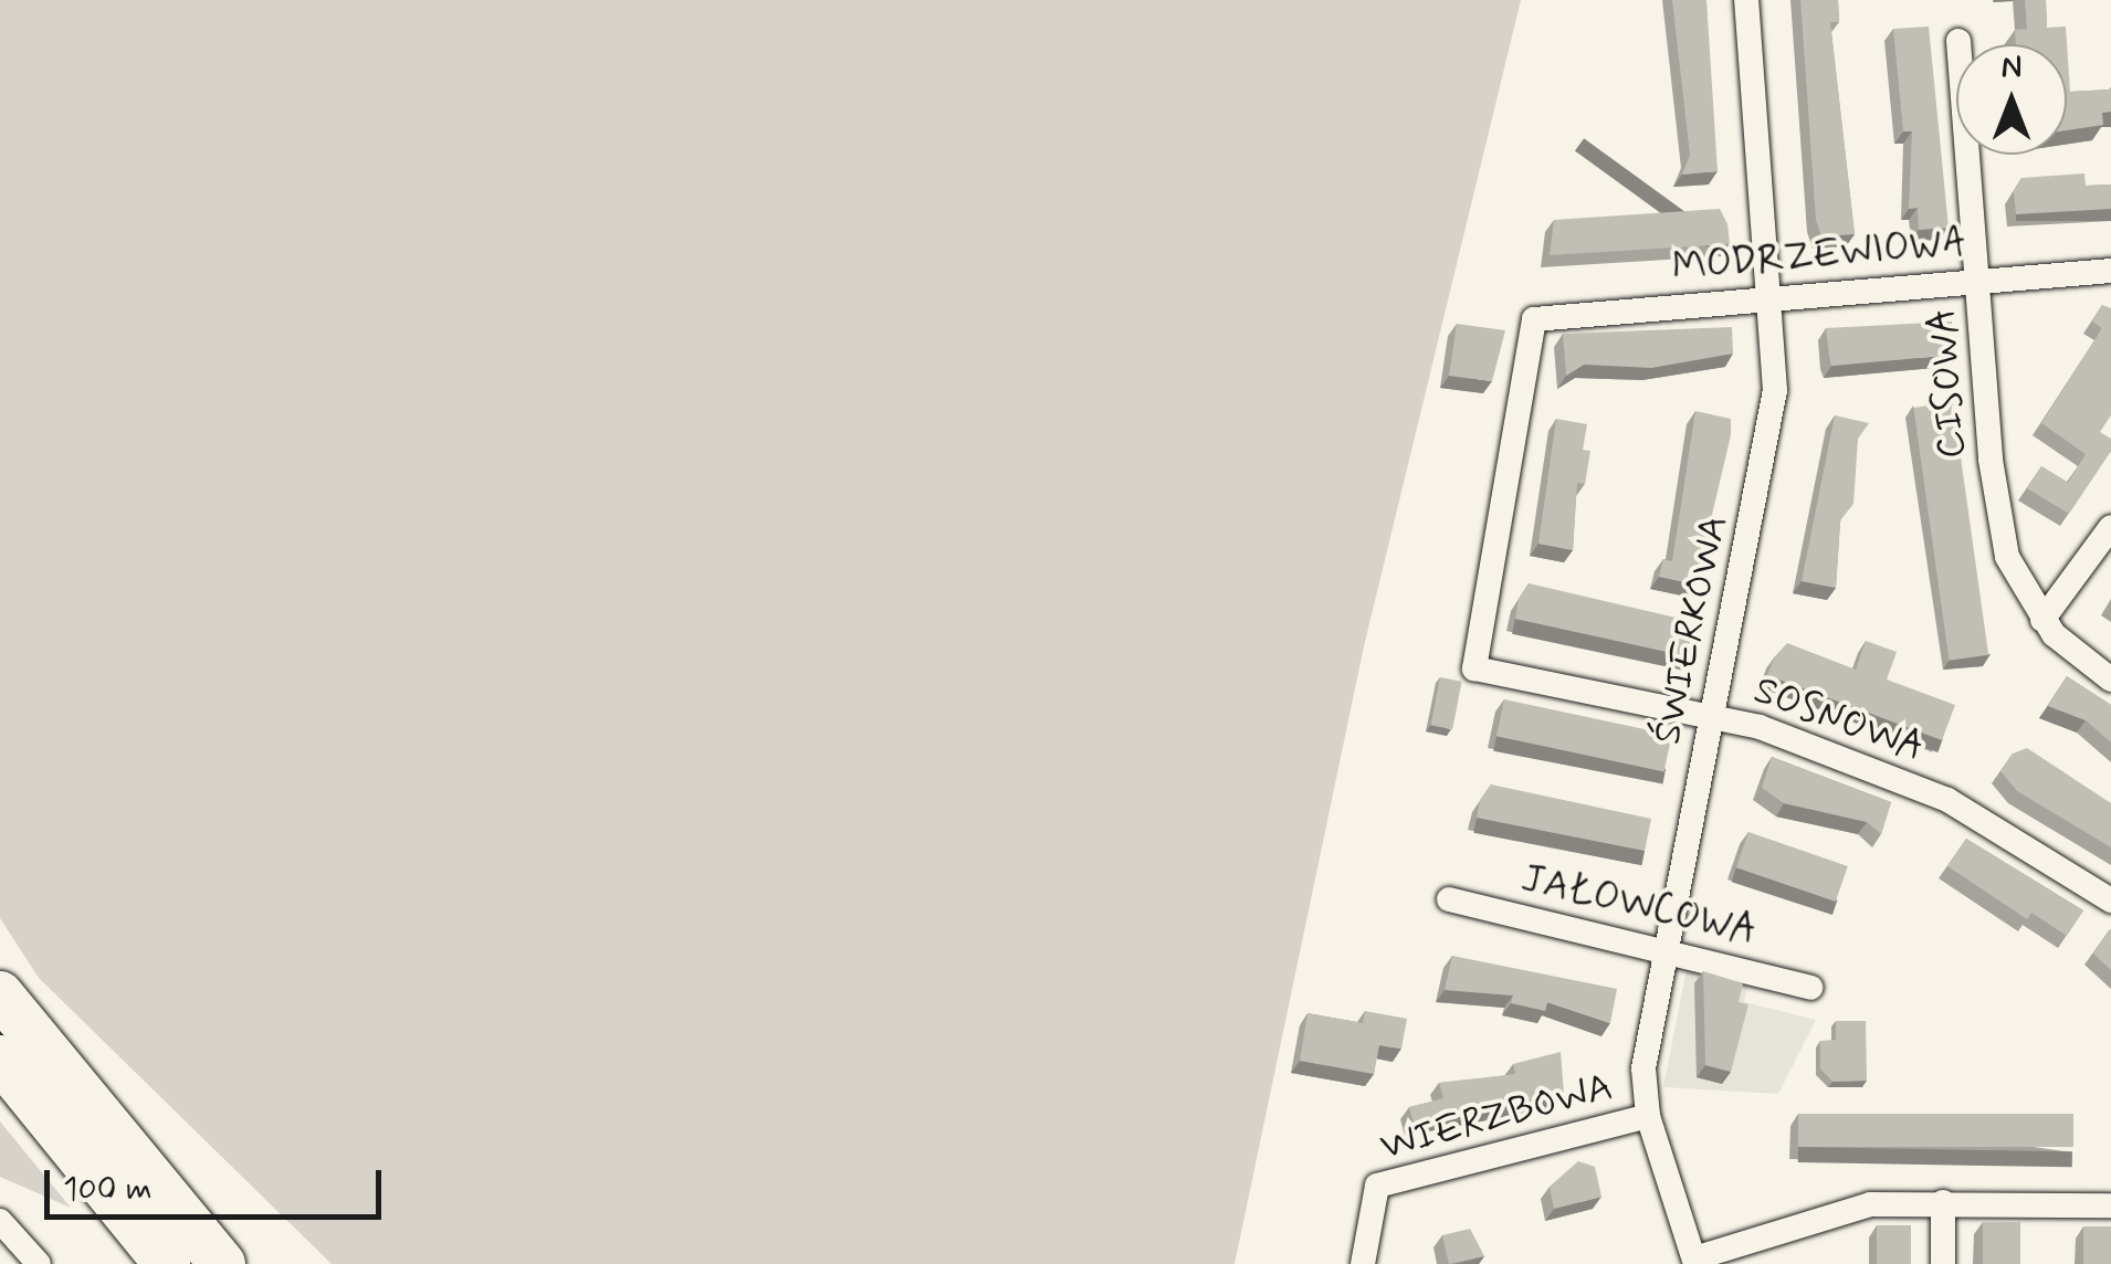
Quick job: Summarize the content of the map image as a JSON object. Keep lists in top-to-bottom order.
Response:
{
  "streets": {
    "street": [
      "MODRZEWIOWA",
      "CISOWA",
      "ŚWIERKOWA",
      "SOSNOWA",
      "JAŁOWCOWA",
      "WIERZBOWA"
    ]
  },
  "crossings": [
    ["MODRZEWIOWA", "CISOWA"],
    ["MODRZEWIOWA", "ŚWIERKOWA"],
    ["MODRZEWIOWA", "SOSNOWA"],
    ["ŚWIERKOWA", "SOSNOWA"],
    ["ŚWIERKOWA", "JAŁOWCOWA"],
    ["ŚWIERKOWA", "WIERZBOWA"]
  ],
  "scale_bar": "100 m",
  "north": "top"
}
